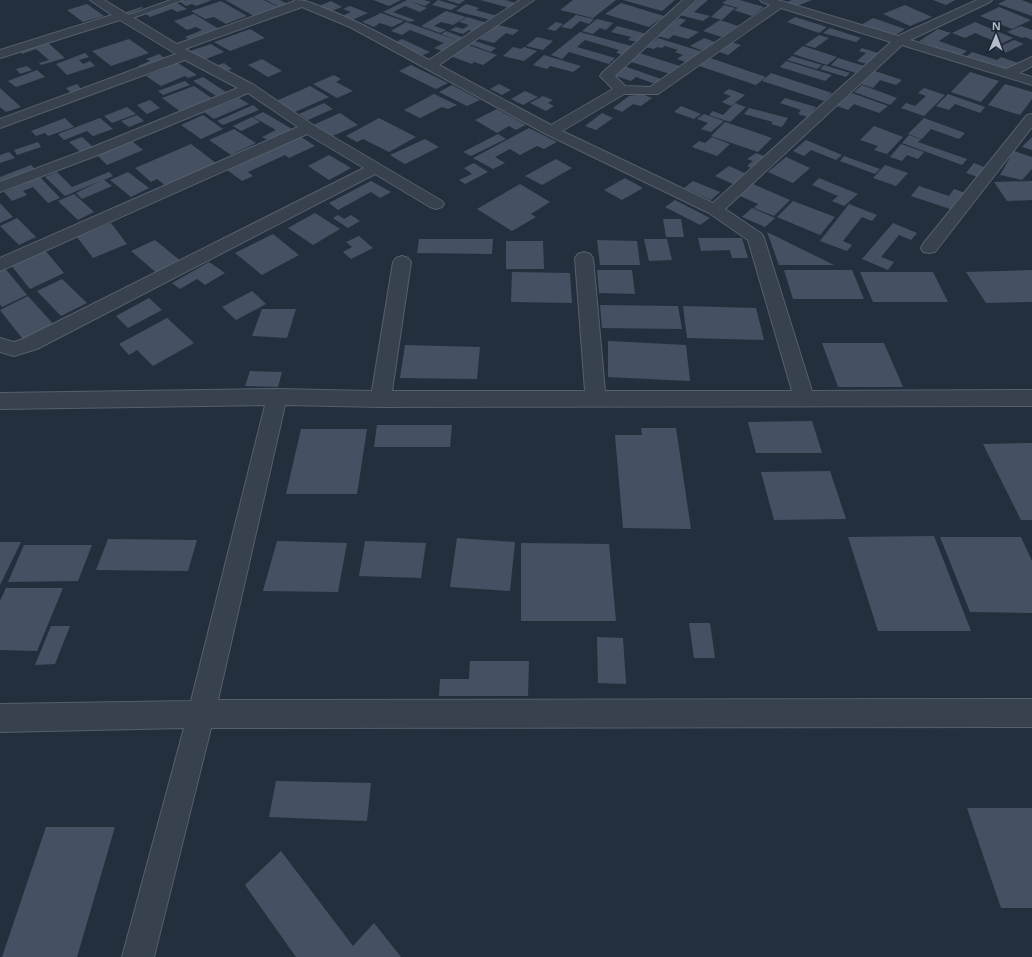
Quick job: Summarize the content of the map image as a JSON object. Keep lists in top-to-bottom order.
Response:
{
  "north": "top"
}
